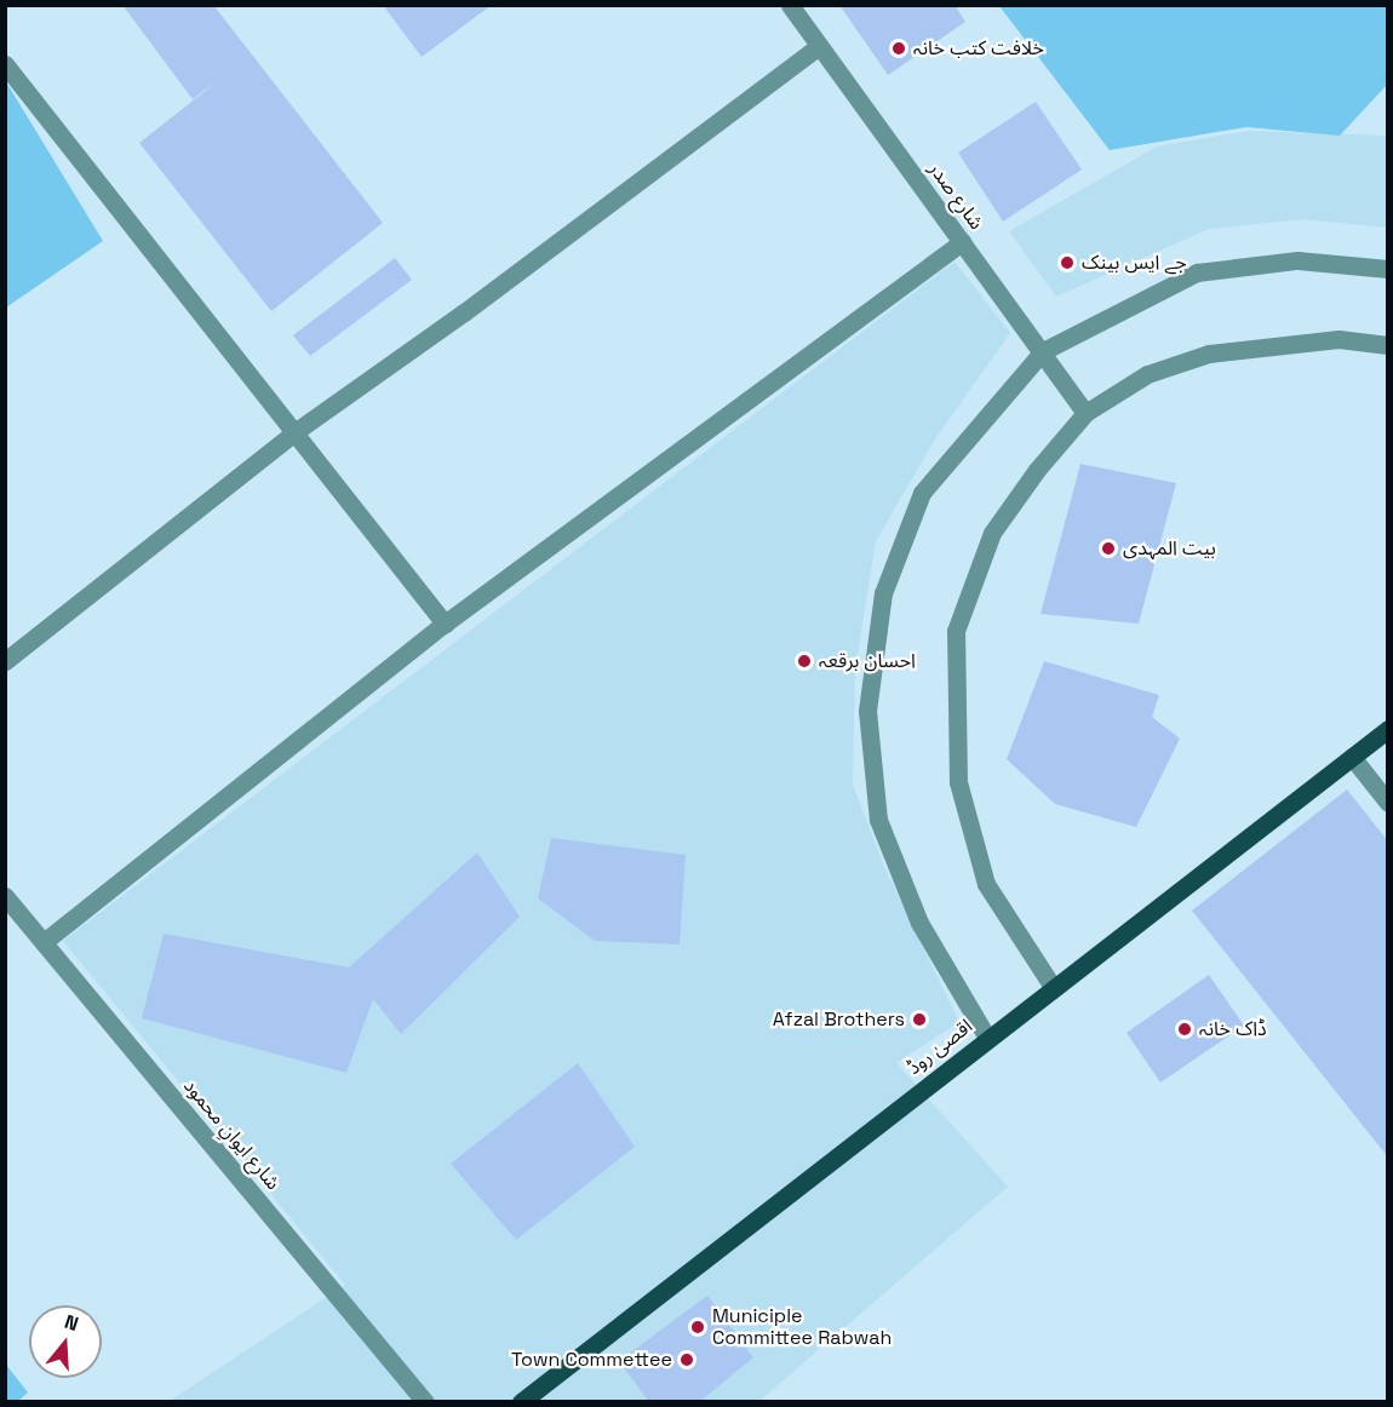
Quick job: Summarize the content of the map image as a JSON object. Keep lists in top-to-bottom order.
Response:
{
  "streets": {
    "main road": ["اقصیٰ روڈ"],
    "street": ["شارع صدر", "شارع ایوانِ محمود"]
  },
  "places": [
    "خلافت کتب خانہ",
    "جے ایس بینک",
    "بیت المہدی",
    "احسان برقعہ",
    "Afzal Brothers",
    "ڈاک خانہ",
    "Municiple Committee Rabwah",
    "Town Commettee"
  ],
  "north": "top"
}
